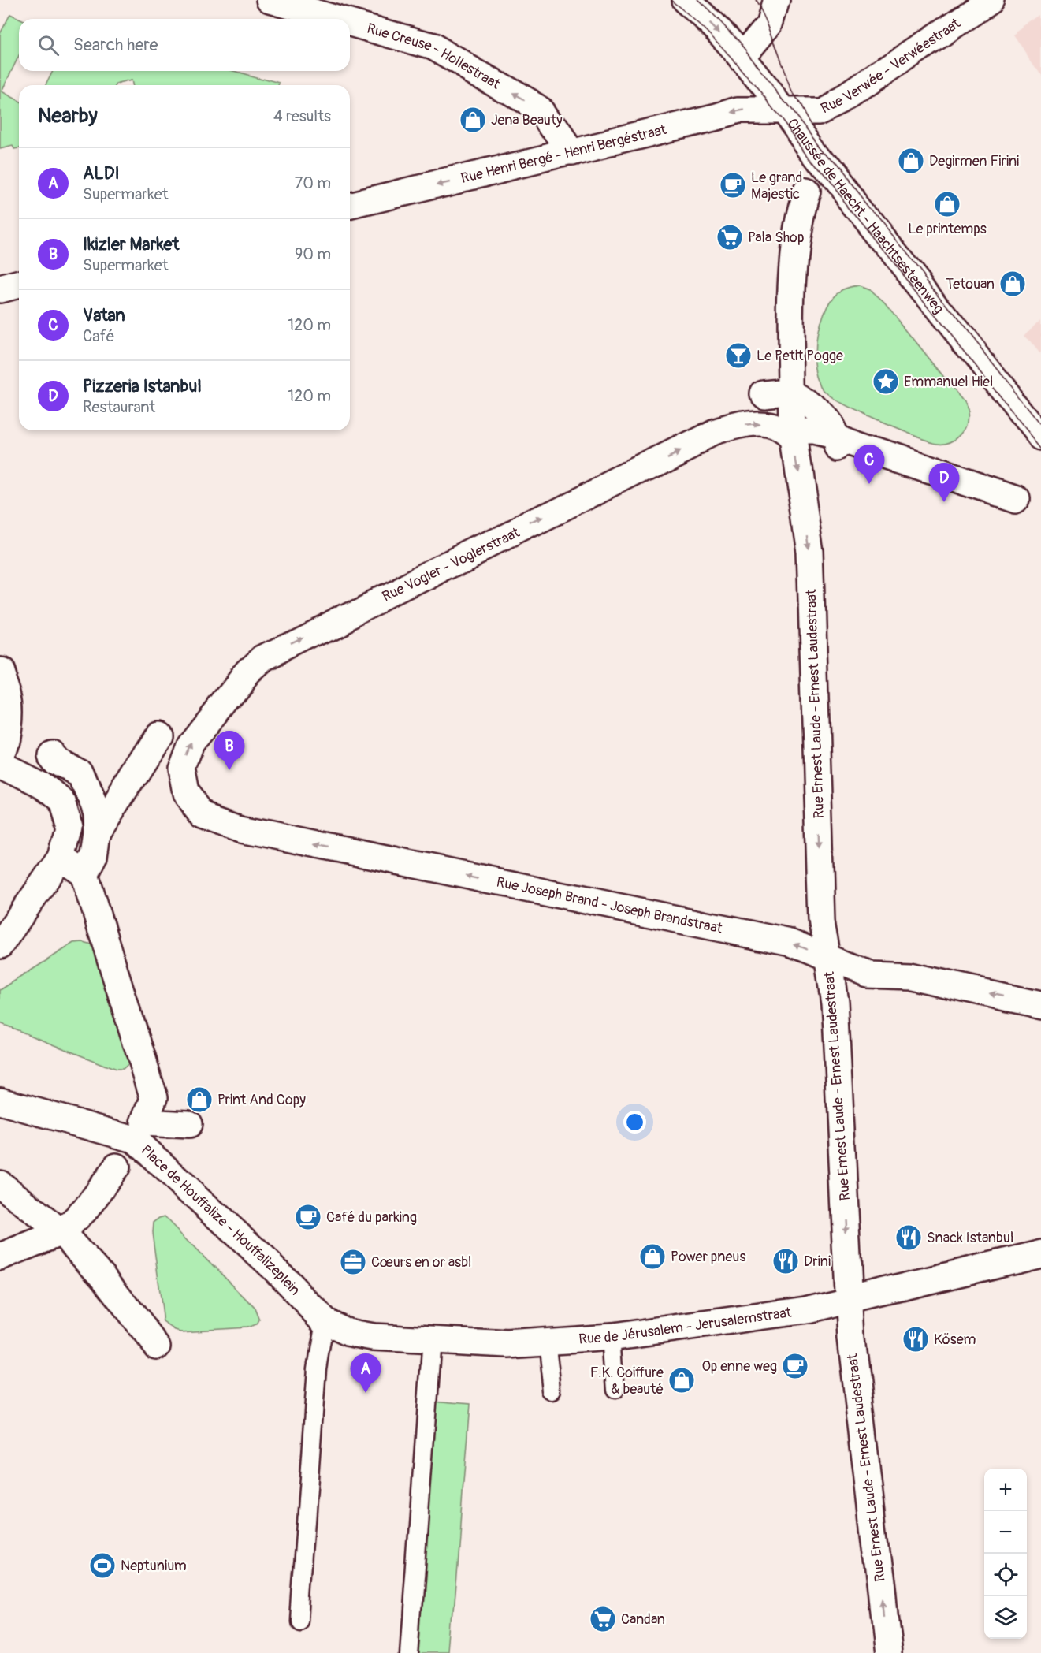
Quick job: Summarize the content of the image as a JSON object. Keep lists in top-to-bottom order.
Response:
{
  "streets": {
    "street": [
      "Rue Creuse - Hollestraat",
      "Rue Verwée - Verwéestraat",
      "Rue Henri Bergé - Henri Bergéstraat",
      "Chaussée de Haecht - Haachtsesteenweg",
      "Rue Vogler - Voglerstraat",
      "Rue Ernest Laude - Ernest Laudestraat",
      "Rue Joseph Brand - Joseph Brandstraat",
      "Place de Houffalize - Houffalizeplein",
      "Rue de Jérusalem - Jerusalemstraat"
    ]
  },
  "crossings": [
    ["Rue Creuse - Hollestraat", "Rue Henri Bergé - Henri Bergéstraat"],
    ["Rue Verwée - Verwéestraat", "Rue Henri Bergé - Henri Bergéstraat"],
    ["Rue Verwée - Verwéestraat", "Chaussée de Haecht - Haachtsesteenweg"],
    ["Rue Henri Bergé - Henri Bergéstraat", "Chaussée de Haecht - Haachtsesteenweg"],
    ["Rue Vogler - Voglerstraat", "Rue Ernest Laude - Ernest Laudestraat"],
    ["Rue Vogler - Voglerstraat", "Rue Joseph Brand - Joseph Brandstraat"],
    ["Rue Ernest Laude - Ernest Laudestraat", "Rue Joseph Brand - Joseph Brandstraat"],
    ["Rue Ernest Laude - Ernest Laudestraat", "Rue de Jérusalem - Jerusalemstraat"],
    ["Place de Houffalize - Houffalizeplein", "Rue de Jérusalem - Jerusalemstraat"]
  ],
  "one_way": [
    "Rue Creuse - Hollestraat",
    "Rue Henri Bergé - Henri Bergéstraat",
    "Rue Vogler - Voglerstraat",
    "Rue Joseph Brand - Joseph Brandstraat"
  ],
  "places": {
    "shop": [
      "Jena Beauty",
      "Degirmen Firini",
      "Le printemps",
      "Tetouan",
      "Print And Copy",
      "Power pneus",
      "F.K. Coiffure & beauté"
    ],
    "cafe": ["Le grand Majestic", "Café du parking", "Op enne weg"],
    "supermarket": ["Pala Shop", "Candan"],
    "bar": ["Le Petit Pogge"],
    "place": ["Emmanuel Hiel"],
    "restaurant": ["Snack Istanbul", "Drini", "Kösem"],
    "office": ["Cœurs en or asbl"],
    "sports": ["Neptunium"]
  },
  "page": {
    "search": "Search here",
    "heading": ["Nearby", "4 results"],
    "list": [
      {
        "mark": "A",
        "name": "ALDI",
        "note": "Supermarket",
        "value": "70 m"
      },
      {
        "mark": "B",
        "name": "Ikizler Market",
        "note": "Supermarket",
        "value": "90 m"
      },
      {
        "mark": "C",
        "name": "Vatan",
        "note": "Café",
        "value": "120 m"
      },
      {
        "mark": "D",
        "name": "Pizzeria Istanbul",
        "note": "Restaurant",
        "value": "120 m"
      }
    ],
    "pins": [
      "C",
      "D",
      "B",
      "A"
    ],
    "map_buttons": ["+", "−"]
  }
}
